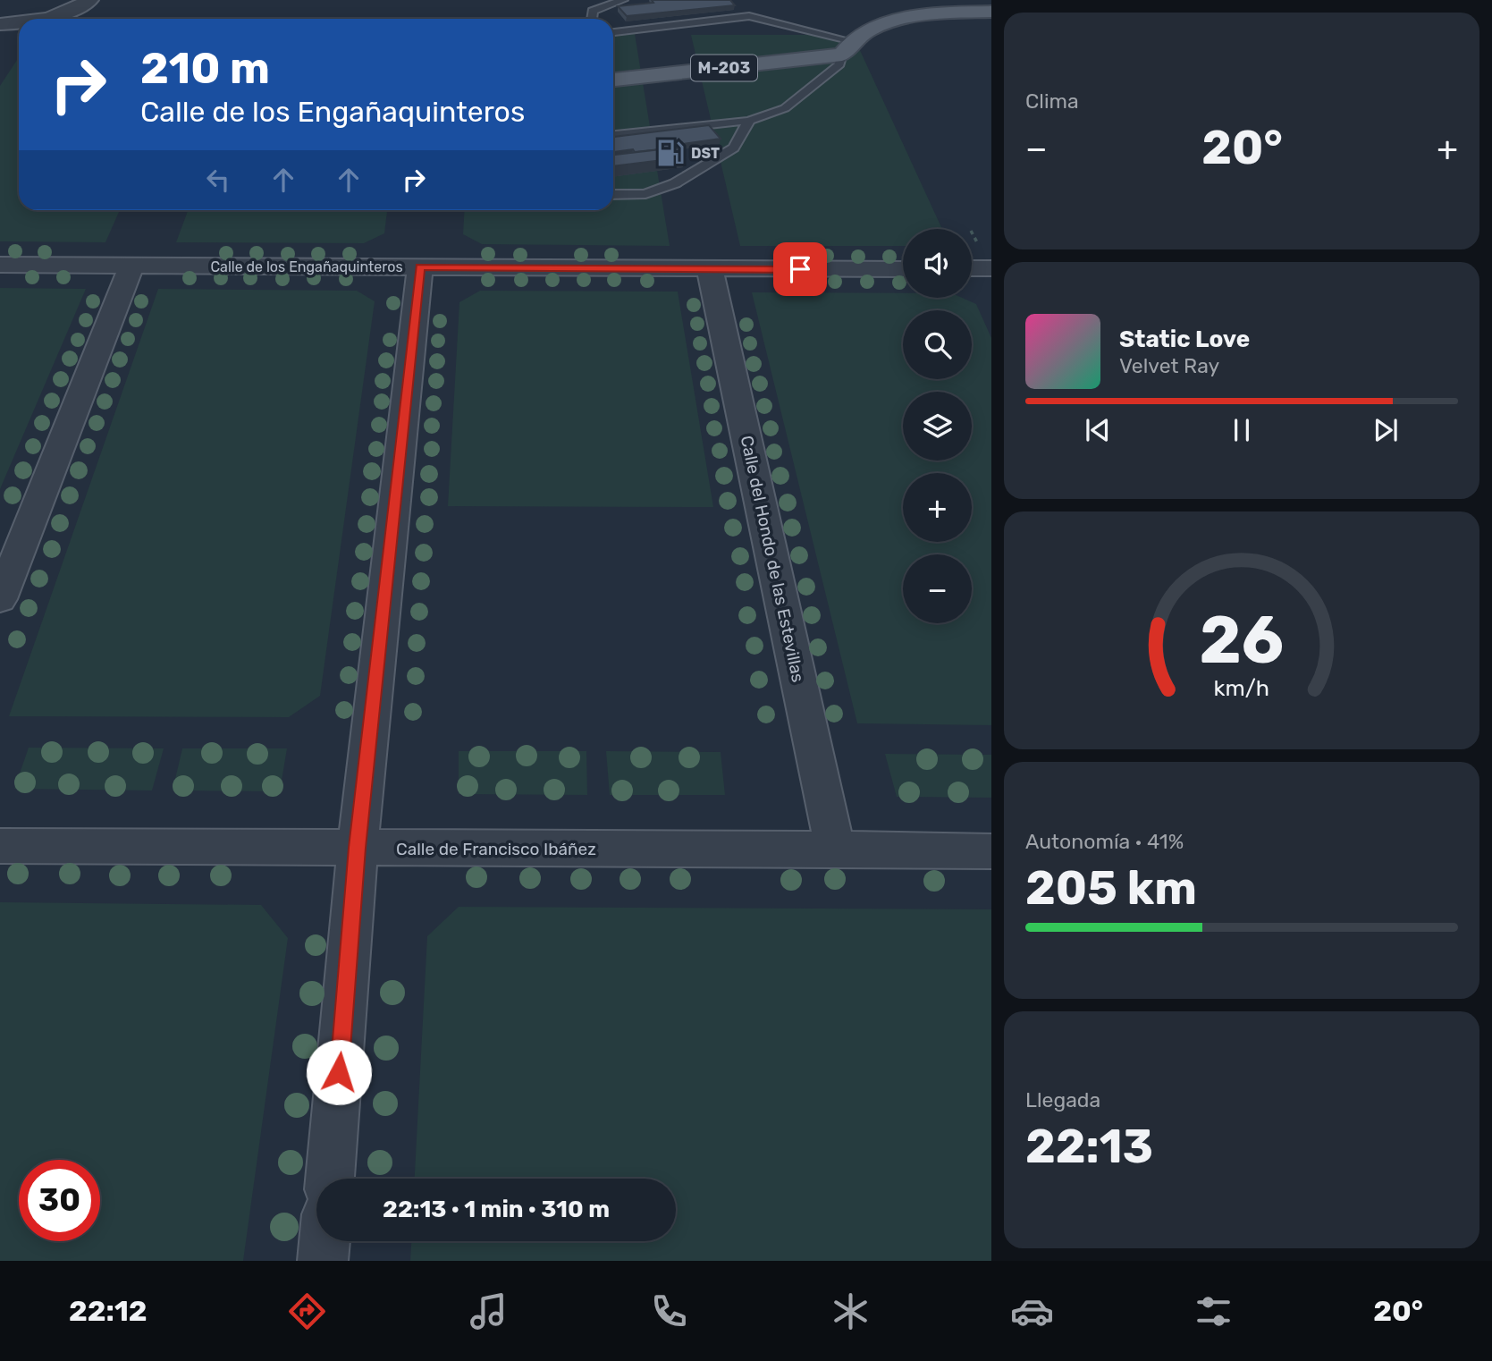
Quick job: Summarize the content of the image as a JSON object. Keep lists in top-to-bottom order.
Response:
{
  "streets": {
    "main road": ["M-203"],
    "street": ["Calle de los Engañaquinteros", "Calle del Hondo de las Estevillas", "Calle de Francisco Ibáñez"]
  },
  "crossings": [
    ["Calle de los Engañaquinteros", "Calle del Hondo de las Estevillas"],
    ["Calle del Hondo de las Estevillas", "Calle de Francisco Ibáñez"]
  ],
  "places": {
    "fuel station": ["DST"]
  },
  "page": {
    "tile": [
      "Clima",
      ["Autonomía · 41%", "205 km"],
      ["Llegada", "22:13"]
    ],
    "turn": ["210 m", "Calle de los Engañaquinteros"],
    "heat": ["−", "20°", "+"],
    "map_buttons": ["+", "−"],
    "song": ["Static Love", "Velvet Ray"],
    "limit": "30",
    "trip": "22:13 · 1 min · 310 m",
    "tabs": ["22:12", "20°"],
    "gauge": ["26", "km/h"]
  }
}
